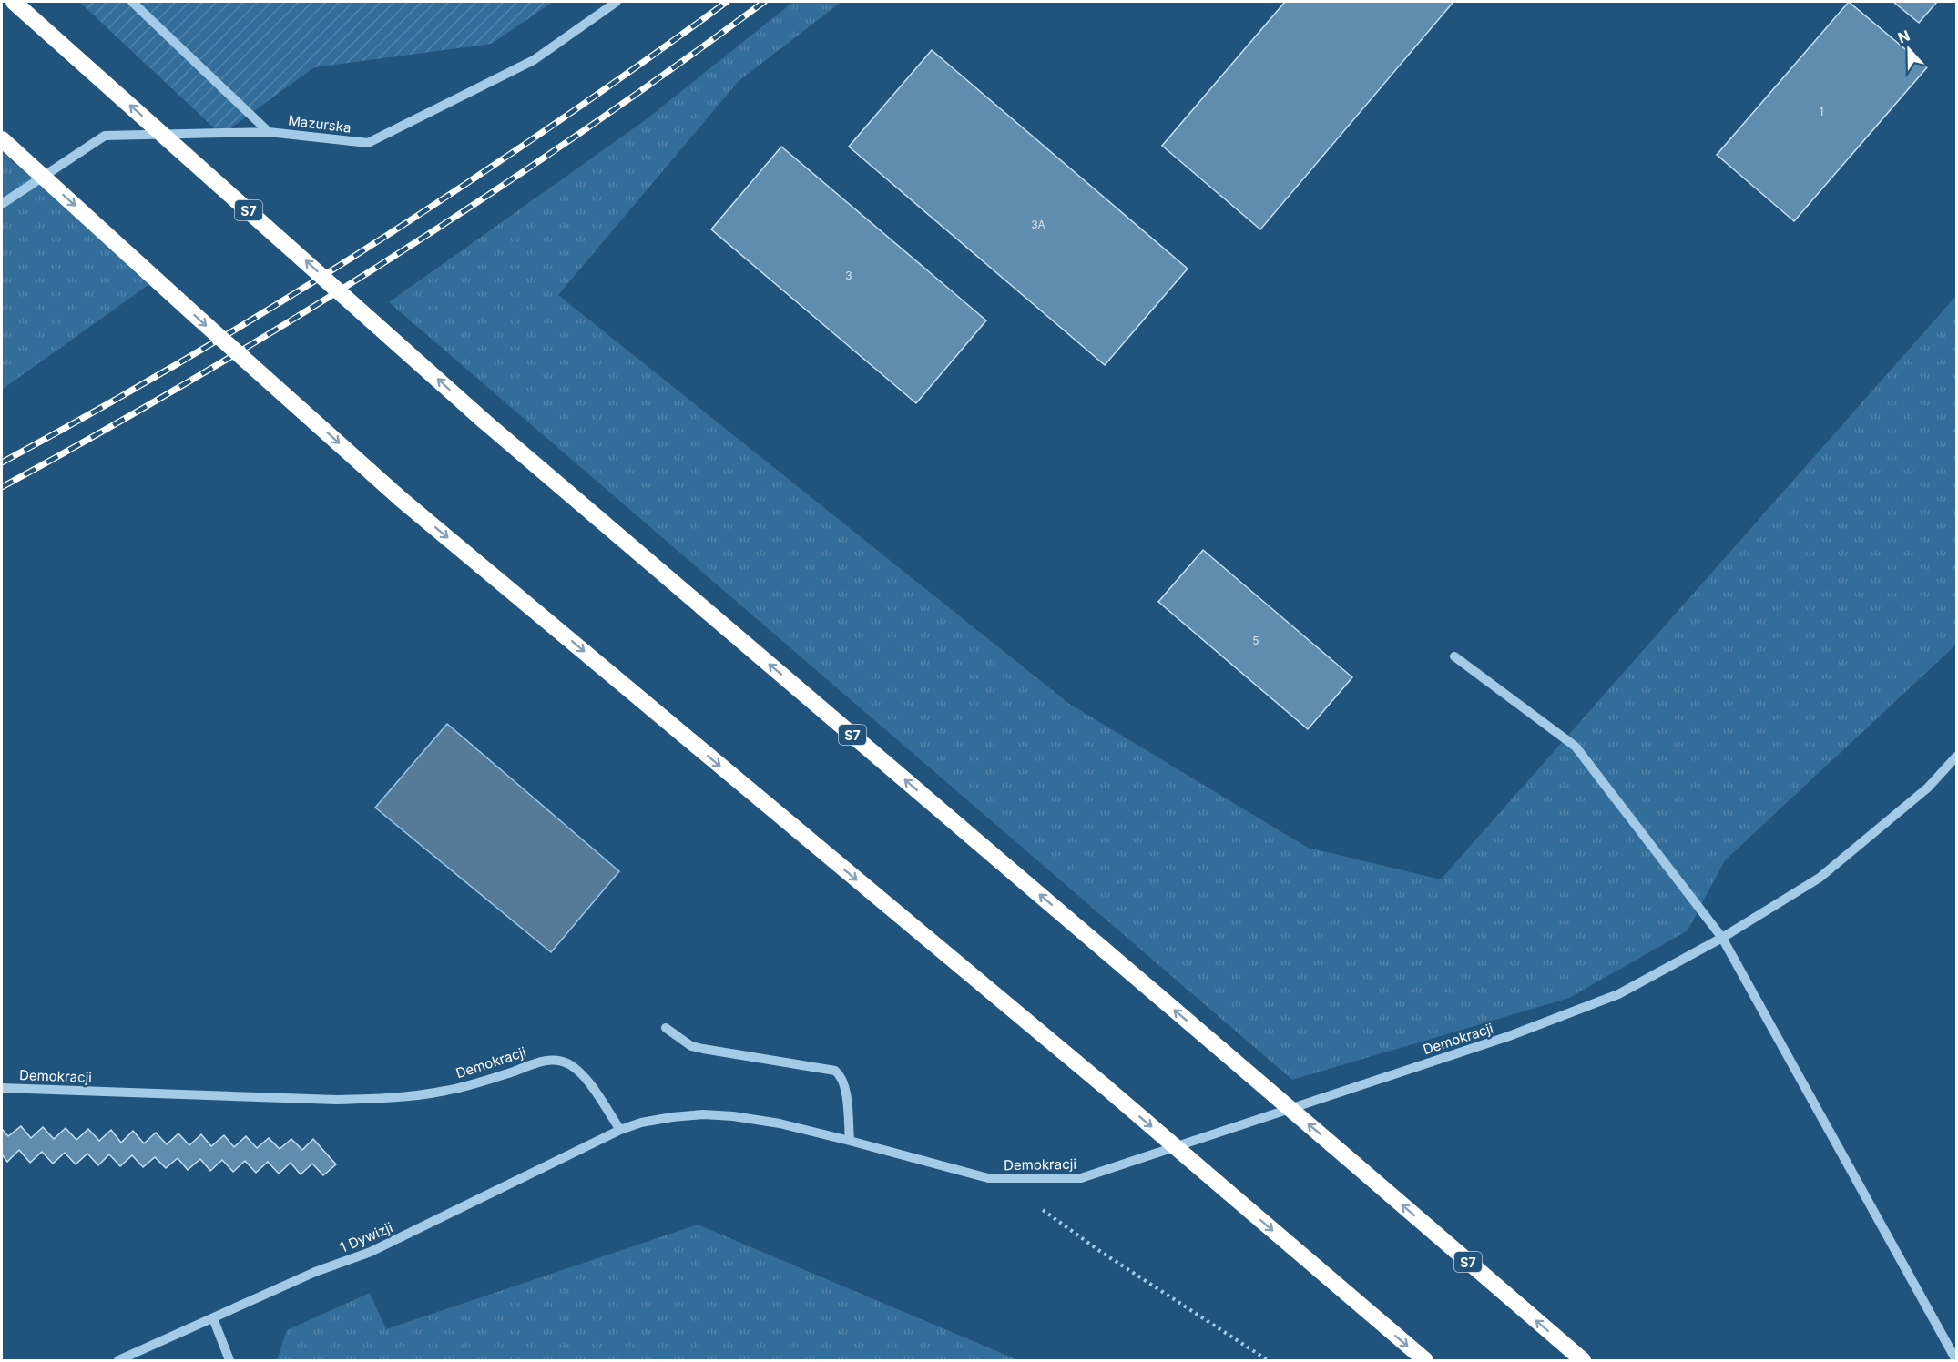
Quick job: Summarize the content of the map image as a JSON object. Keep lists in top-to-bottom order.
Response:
{
  "streets": {
    "highway": ["S7"],
    "street": ["Mazurska", "Demokracji", "1 Dywizji"]
  },
  "crossings": [
    ["Demokracji", "1 Dywizji"]
  ],
  "house_numbers": [
    "1",
    "3A",
    "3",
    "5"
  ],
  "north": "top"
}
